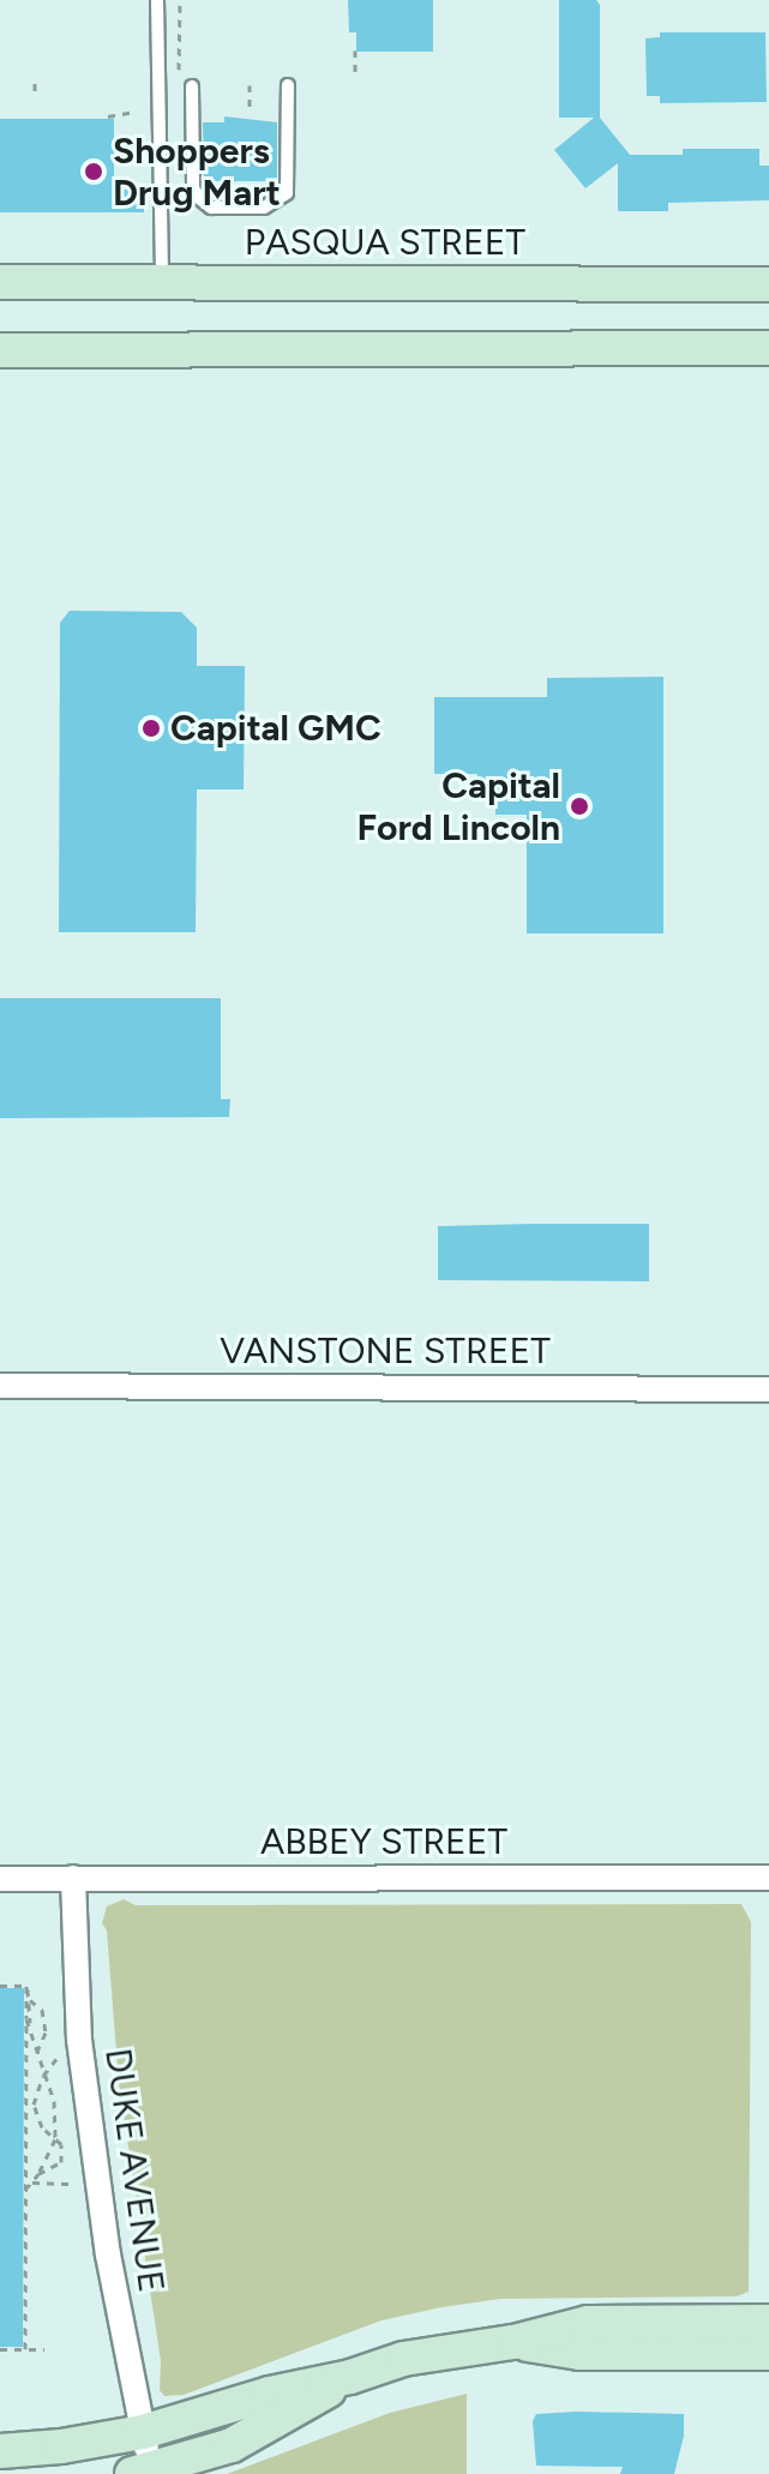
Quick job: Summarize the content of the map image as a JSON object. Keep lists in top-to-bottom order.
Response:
{
  "streets": {
    "main road": ["PASQUA STREET"],
    "street": ["VANSTONE STREET", "ABBEY STREET", "DUKE AVENUE"]
  },
  "crossings": [
    ["ABBEY STREET", "DUKE AVENUE"]
  ],
  "places": ["Shoppers Drug Mart", "Capital GMC", "Capital Ford Lincoln"]
}
